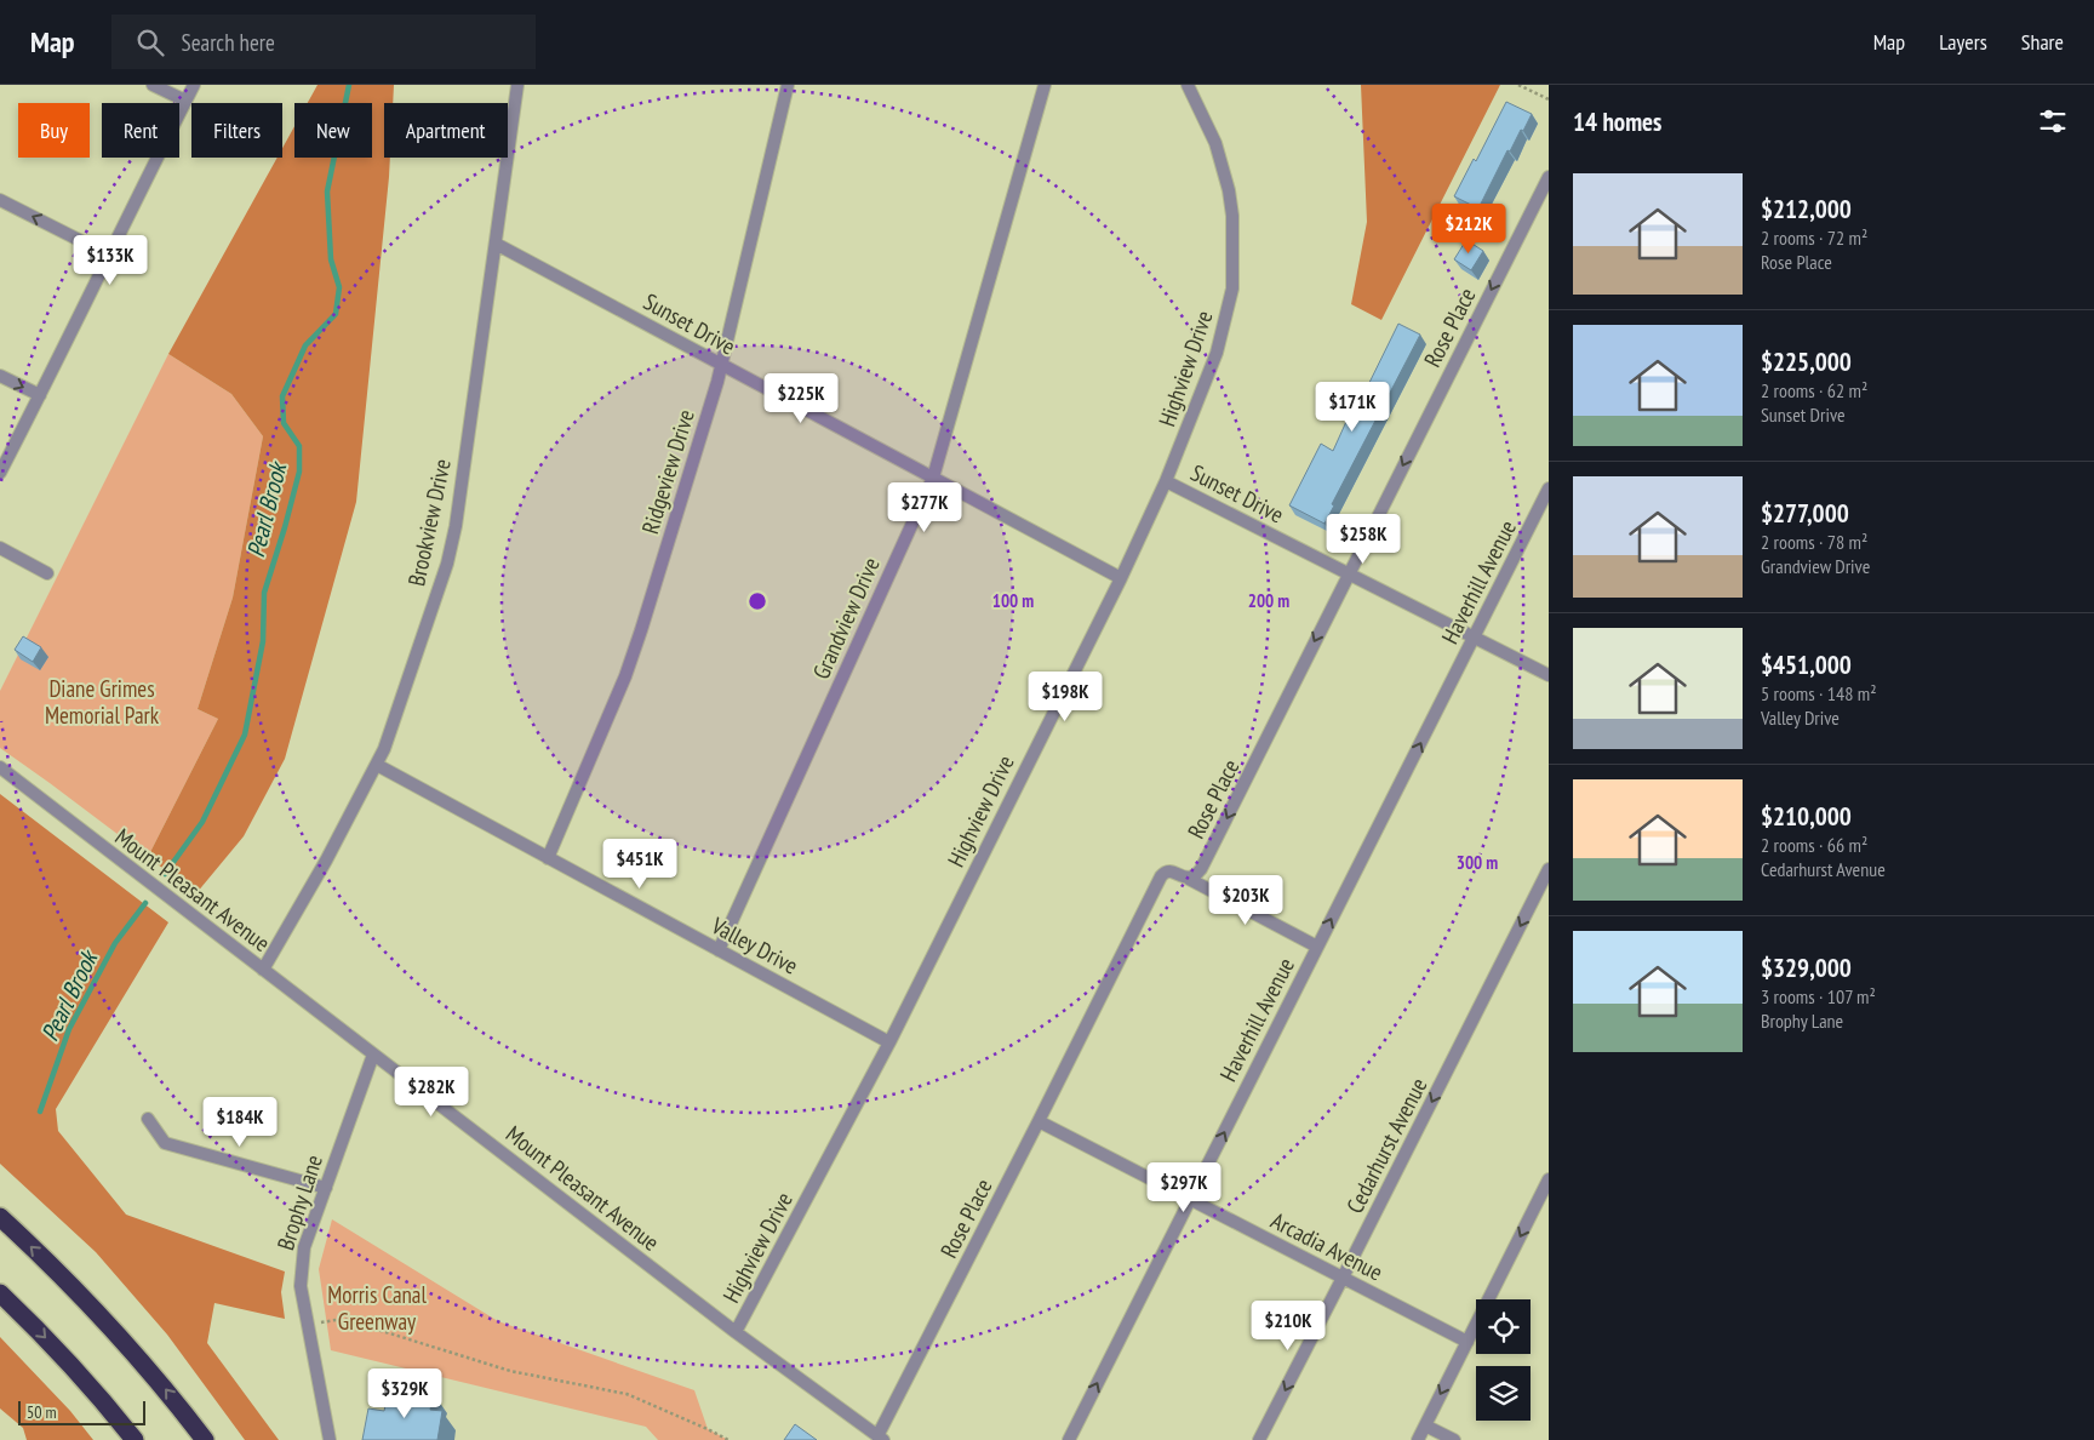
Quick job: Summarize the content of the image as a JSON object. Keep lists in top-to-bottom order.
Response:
{
  "streets": {
    "street": [
      "Sunset Drive",
      "Rose Place",
      "Highview Drive",
      "Ridgeview Drive",
      "Brookview Drive",
      "Haverhill Avenue",
      "Grandview Drive",
      "Mount Pleasant Avenue",
      "Valley Drive",
      "Cedarhurst Avenue",
      "Brophy Lane",
      "Arcadia Avenue"
    ]
  },
  "crossings": [
    ["Sunset Drive", "Rose Place"],
    ["Sunset Drive", "Highview Drive"],
    ["Sunset Drive", "Ridgeview Drive"],
    ["Sunset Drive", "Brookview Drive"],
    ["Sunset Drive", "Haverhill Avenue"],
    ["Sunset Drive", "Grandview Drive"],
    ["Rose Place", "Mount Pleasant Avenue"],
    ["Rose Place", "Arcadia Avenue"],
    ["Highview Drive", "Mount Pleasant Avenue"],
    ["Highview Drive", "Valley Drive"],
    ["Ridgeview Drive", "Valley Drive"],
    ["Brookview Drive", "Mount Pleasant Avenue"],
    ["Brookview Drive", "Valley Drive"],
    ["Haverhill Avenue", "Arcadia Avenue"],
    ["Grandview Drive", "Valley Drive"],
    ["Mount Pleasant Avenue", "Brophy Lane"],
    ["Cedarhurst Avenue", "Arcadia Avenue"]
  ],
  "one_way": ["Rose Place", "Haverhill Avenue", "Cedarhurst Avenue"],
  "water": ["Pearl Brook"],
  "parks": ["Diane Grimes Memorial Park", "Morris Canal Greenway"],
  "scale_bar": "50 m",
  "page": {
    "header": "Map",
    "search": "Search here",
    "nav": ["Map", "Layers", "Share"],
    "heading": "14 homes",
    "chip": [
      "Buy",
      "Rent",
      "Filters",
      "New",
      "Apartment"
    ],
    "list": [
      {
        "name": "$212,000",
        "note": "2 rooms · 72 m² · Rose Place"
      },
      {
        "name": "$225,000",
        "note": "2 rooms · 62 m² · Sunset Drive"
      },
      {
        "name": "$277,000",
        "note": "2 rooms · 78 m² · Grandview Drive"
      },
      {
        "name": "$451,000",
        "note": "5 rooms · 148 m² · Valley Drive"
      },
      {
        "name": "$210,000",
        "note": "2 rooms · 66 m² · Cedarhurst Avenue"
      },
      {
        "name": "$329,000",
        "note": "3 rooms · 107 m² · Brophy Lane"
      }
    ],
    "price": [
      "$212K",
      "$133K",
      "$225K",
      "$171K",
      "$277K",
      "$258K",
      "$198K",
      "$451K",
      "$203K",
      "$282K",
      "$184K",
      "$297K",
      "$210K",
      "$329K"
    ],
    "scale": "50 m"
  },
  "rings": ["100 m", "200 m", "300 m"]
}
